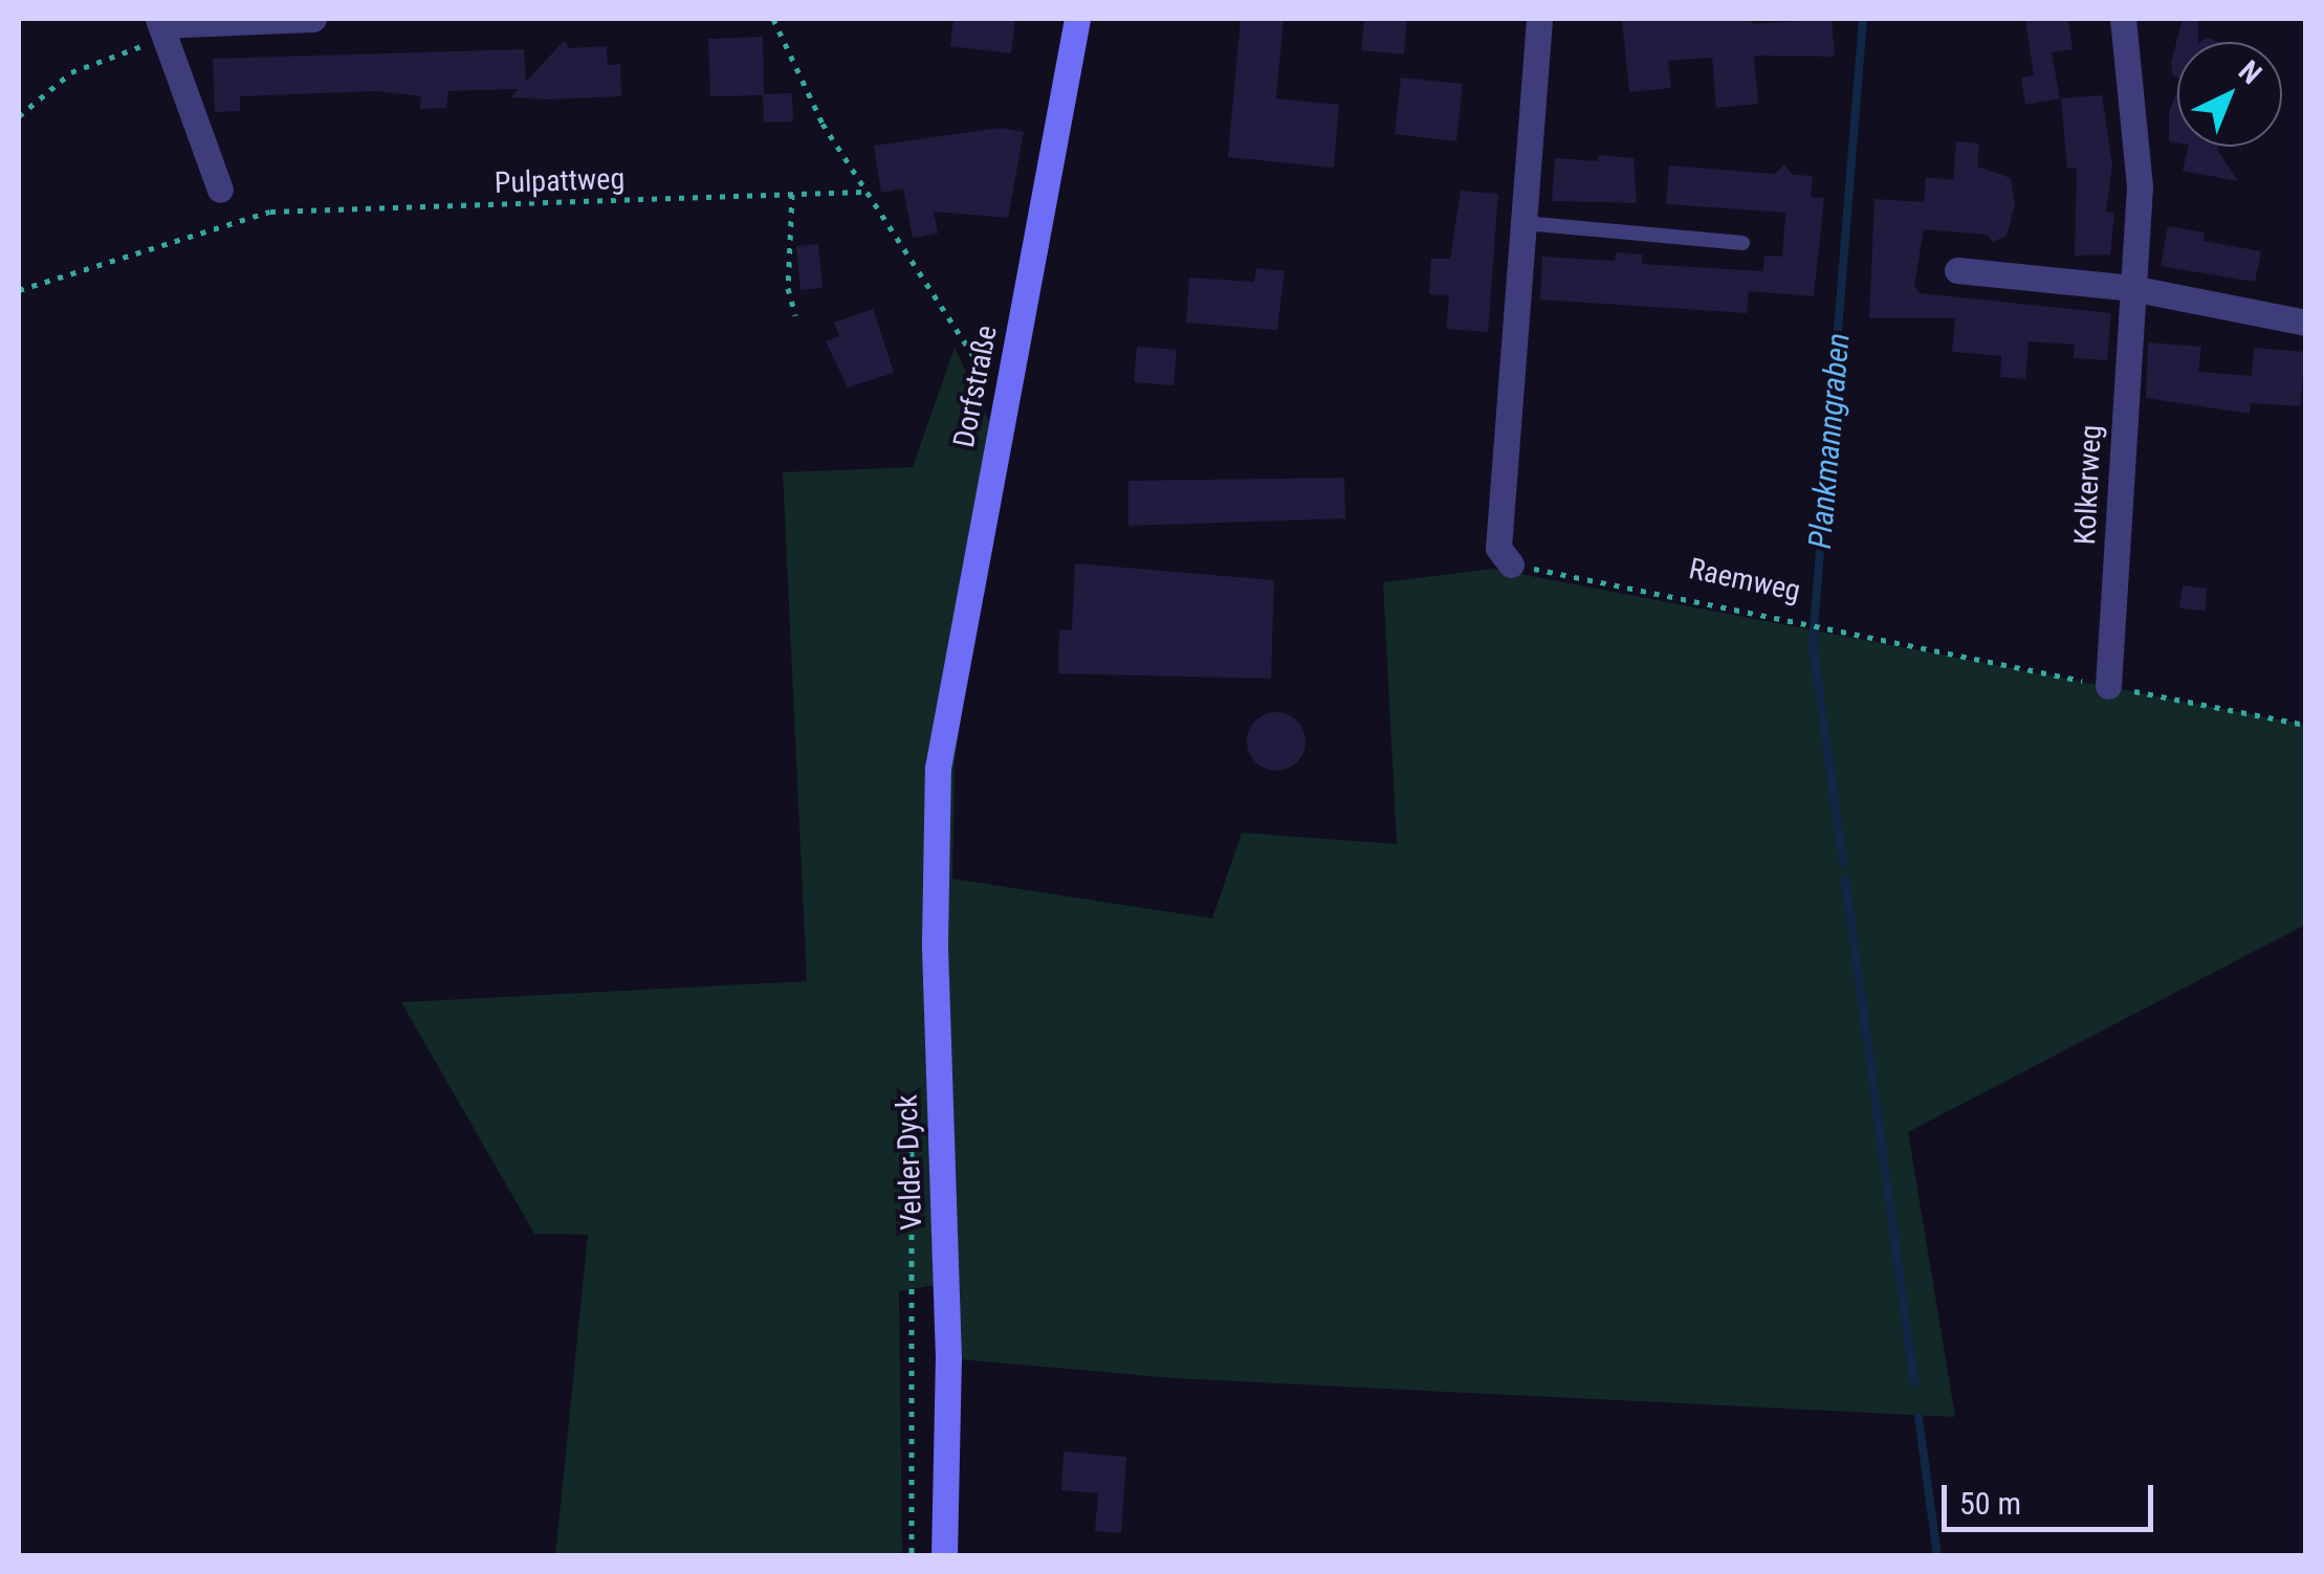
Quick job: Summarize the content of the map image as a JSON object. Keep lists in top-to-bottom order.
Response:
{
  "streets": {
    "main road": ["Dorfstraße", "Velder Dyck"],
    "street": ["Kolkerweg"],
    "path": ["Pulpattweg", "Raemweg"]
  },
  "crossings": [
    ["Dorfstraße", "Velder Dyck"],
    ["Kolkerweg", "Raemweg"]
  ],
  "water": ["Plankmanngraben"],
  "scale_bar": "50 m",
  "north": "top right"
}
